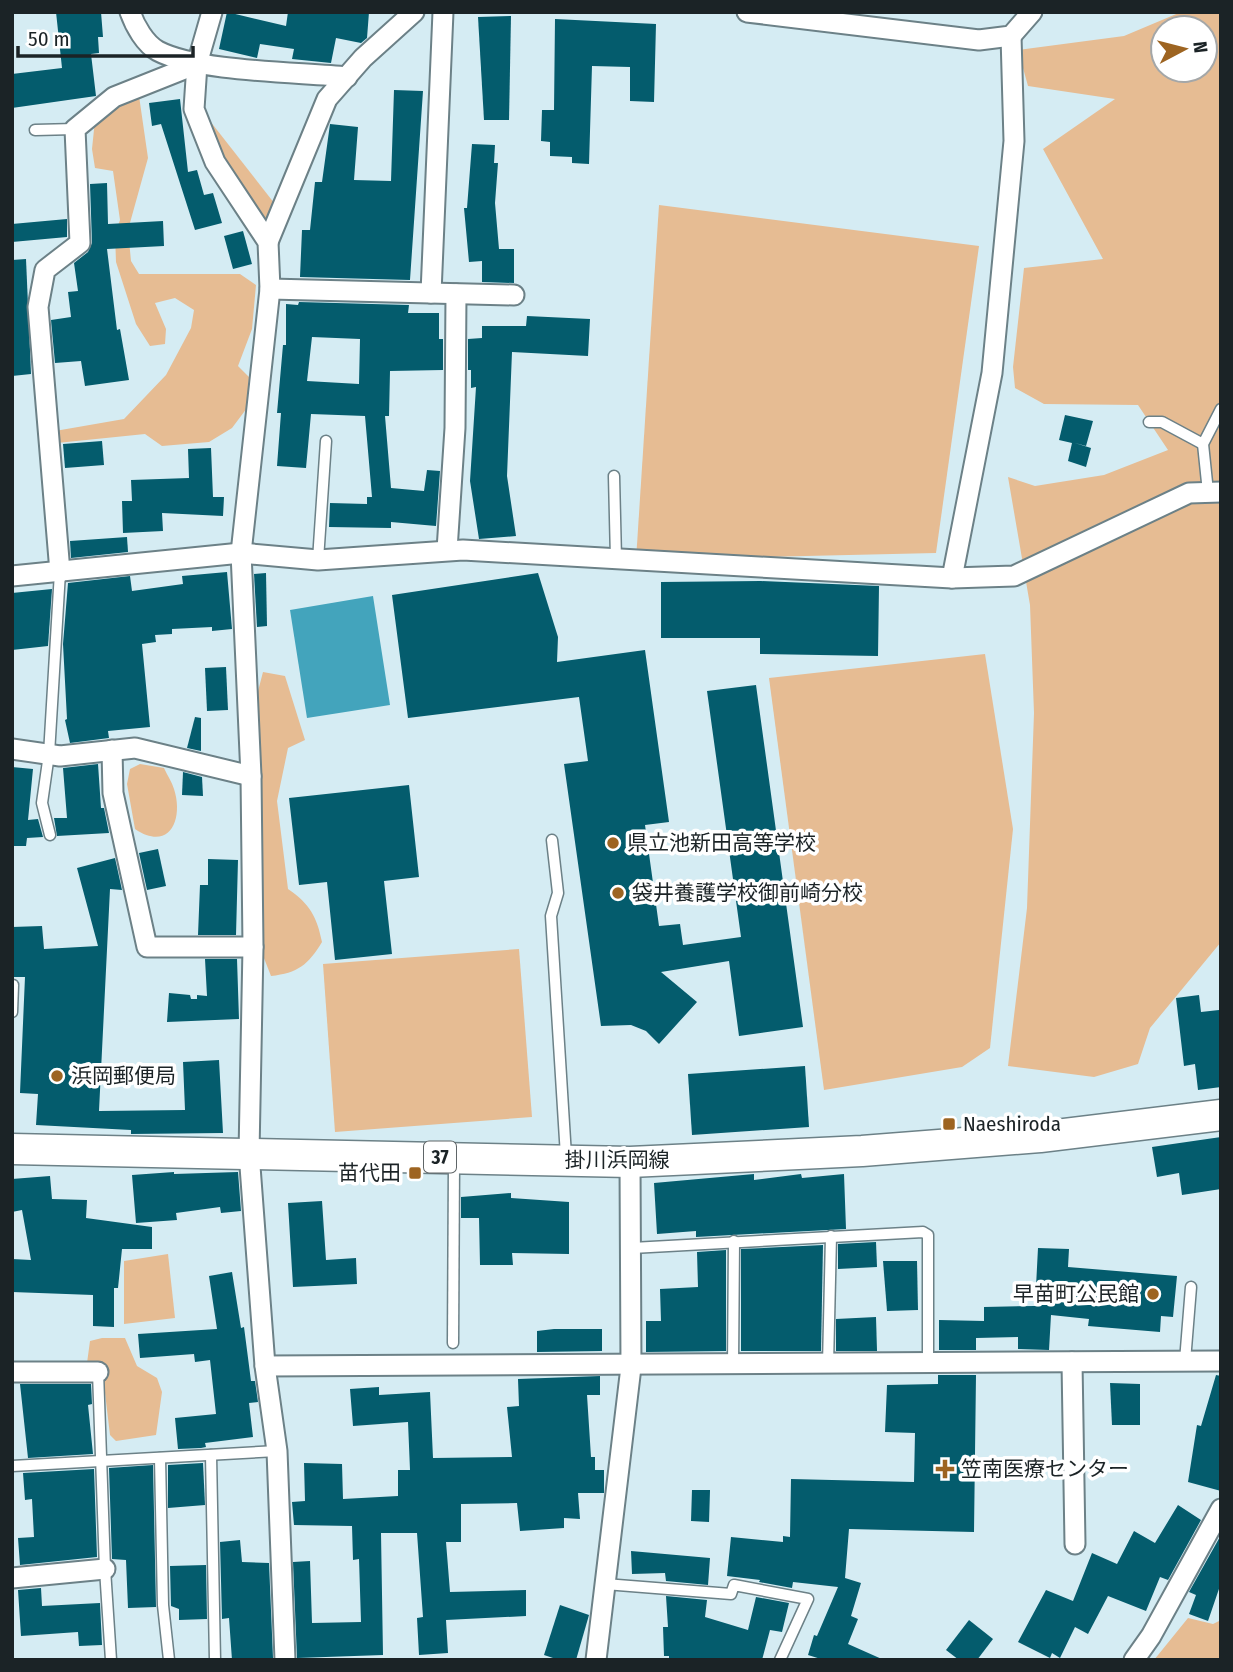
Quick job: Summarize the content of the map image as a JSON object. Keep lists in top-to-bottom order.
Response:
{
  "streets": {
    "main road": ["37", "掛川浜岡線"]
  },
  "places": {
    "other": [
      "県立池新田高等学校",
      "袋井養護学校御前崎分校",
      "浜岡郵便局",
      "早苗町公民館"
    ],
    "transit": ["Naeshiroda", "苗代田"],
    "health": ["笠南医療センター"]
  },
  "scale_bar": "50 m",
  "north": "right"
}
